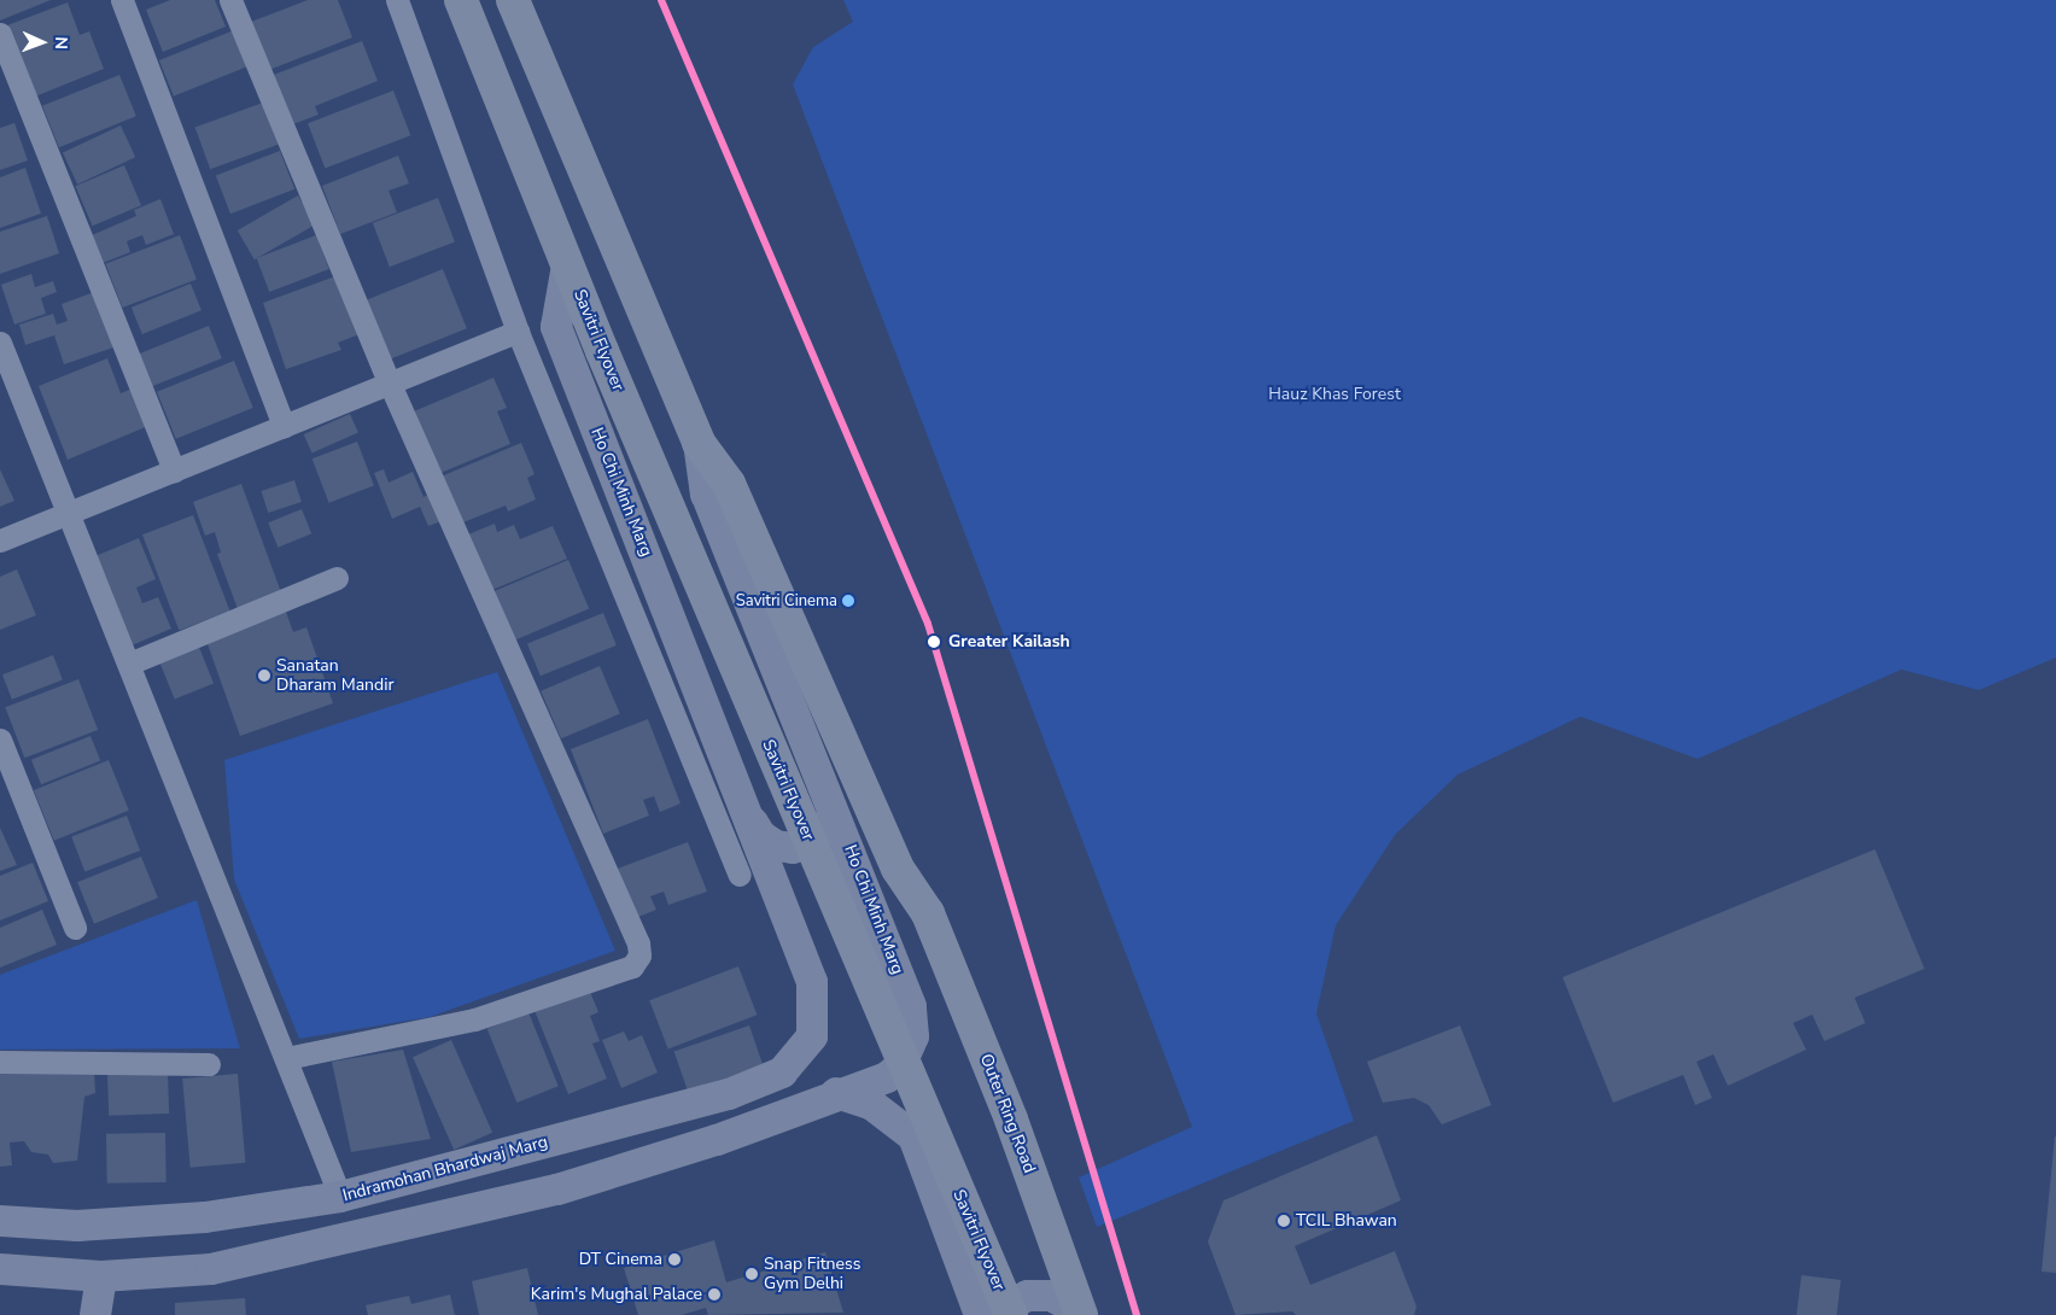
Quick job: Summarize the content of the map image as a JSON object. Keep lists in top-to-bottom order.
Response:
{
  "streets": {
    "main road": ["Savitri Flyover", "Ho Chi Minh Marg", "Outer Ring Road"],
    "street": ["Indramohan Bhardwaj Marg"]
  },
  "crossings": [
    ["Savitri Flyover", "Ho Chi Minh Marg"],
    ["Ho Chi Minh Marg", "Outer Ring Road"],
    ["Ho Chi Minh Marg", "Indramohan Bhardwaj Marg"]
  ],
  "parks": ["Hauz Khas Forest"],
  "places": [
    "Savitri Cinema",
    "Greater Kailash",
    "Sanatan Dharam Mandir",
    "TCIL Bhawan",
    "DT Cinema",
    "Snap Fitness Gym Delhi",
    "Karim's Mughal Palace"
  ],
  "north": "right"
}
